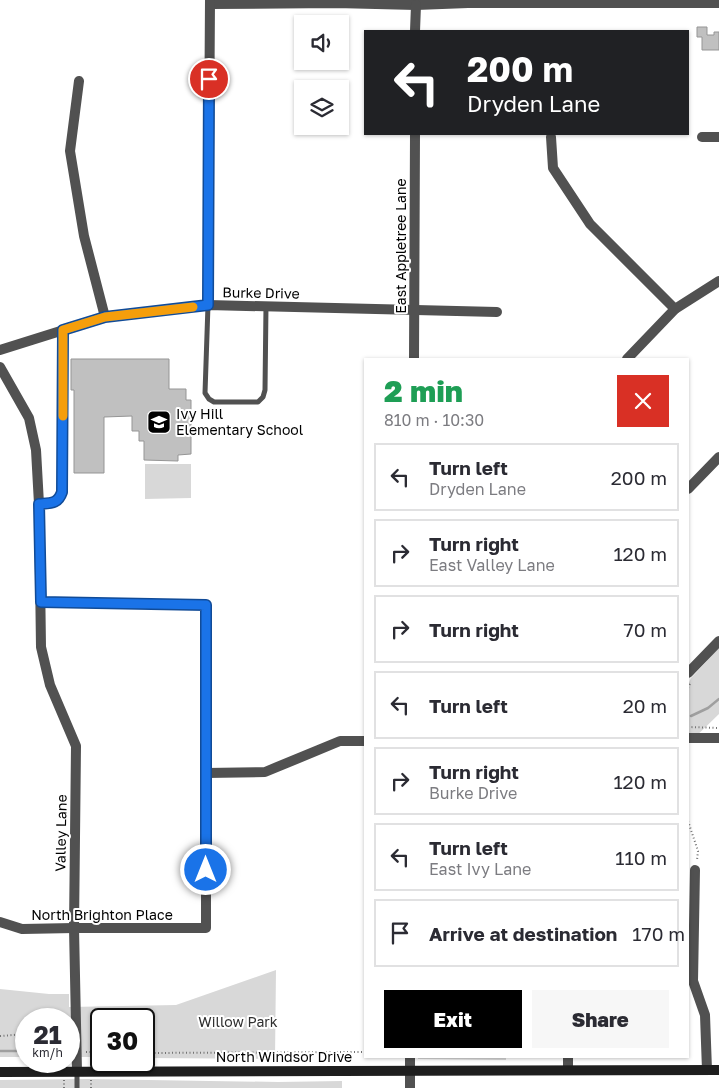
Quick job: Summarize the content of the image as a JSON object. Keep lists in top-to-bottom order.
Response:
{
  "streets": {
    "main road": ["North Windsor Drive"],
    "street": [
      "East Appletree Lane",
      "Burke Drive",
      "Valley Lane",
      "North Brighton Place"
    ]
  },
  "crossings": [
    ["East Appletree Lane", "Burke Drive"],
    ["Valley Lane", "North Brighton Place"]
  ],
  "parks": ["Willow Park"],
  "places": {
    "school or university": ["Ivy Hill Elementary School"]
  },
  "page": {
    "turn": ["200 m", "Dryden Lane"],
    "heading": ["2 min", "810 m · 10:30"],
    "list": [
      {
        "name": "Turn left",
        "note": "Dryden Lane",
        "value": "200 m"
      },
      {
        "name": "Turn right",
        "note": "East Valley Lane",
        "value": "120 m"
      },
      {
        "name": "Turn right",
        "value": "70 m"
      },
      {
        "name": "Turn left",
        "value": "20 m"
      },
      {
        "name": "Turn right",
        "note": "Burke Drive",
        "value": "120 m"
      },
      {
        "name": "Turn left",
        "note": "East Ivy Lane",
        "value": "110 m"
      },
      {
        "name": "Arrive at destination",
        "value": "170 m"
      }
    ],
    "buttons": ["Exit", "Share"],
    "speed": "21 km/h",
    "limit": "30"
  }
}
